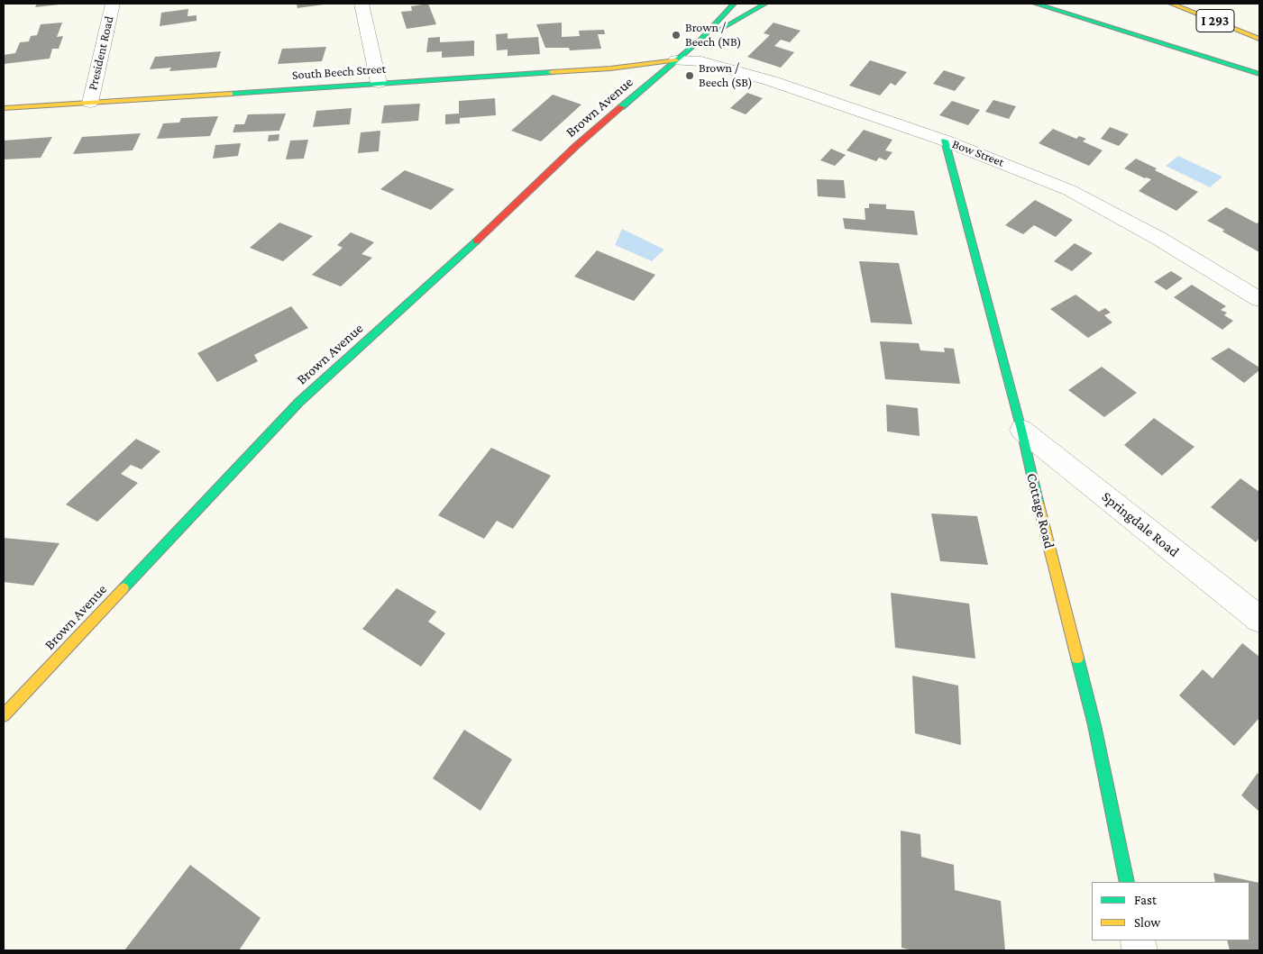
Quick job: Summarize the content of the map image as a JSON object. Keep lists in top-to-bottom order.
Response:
{
  "streets": {
    "main road": [
      "I 293",
      "South Beech Street",
      "Brown Avenue",
      "Cottage Road"
    ],
    "street": ["President Road", "Bow Street", "Springdale Road"]
  },
  "crossings": [
    ["President Road", "South Beech Street"],
    ["South Beech Street", "Brown Avenue"],
    ["South Beech Street", "Bow Street"],
    ["Brown Avenue", "Bow Street"],
    ["Bow Street", "Cottage Road"],
    ["Cottage Road", "Springdale Road"]
  ],
  "places": ["Brown / Beech (NB)", "Brown / Beech (SB)"],
  "legend": ["Fast", "Slow"]
}
